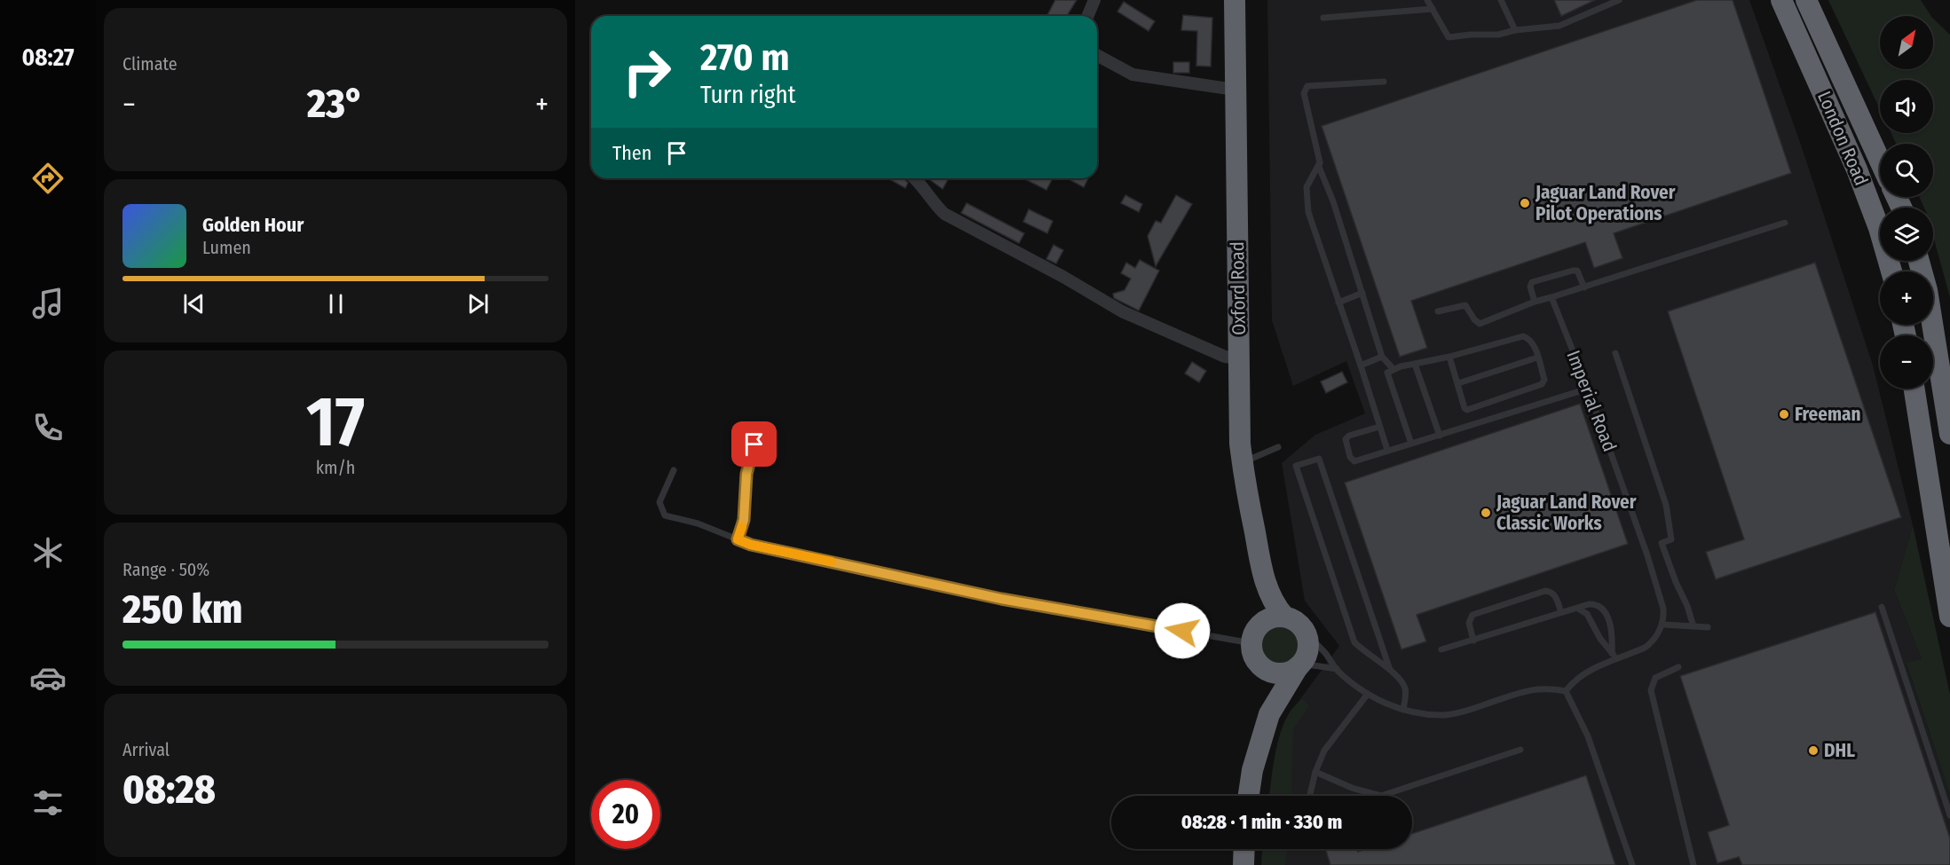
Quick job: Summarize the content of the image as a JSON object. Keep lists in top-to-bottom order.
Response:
{
  "streets": {
    "highway": ["London Road", "Oxford Road"],
    "lane": ["Imperial Road"]
  },
  "places": [
    "Jaguar Land Rover Pilot Operations",
    "Freeman",
    "Jaguar Land Rover Classic Works",
    "DHL"
  ],
  "north": "top right",
  "page": {
    "tabs": "08:27",
    "tile": [
      "Climate",
      ["17", "km/h"],
      ["Range · 50%", "250 km"],
      ["Arrival", "08:28"]
    ],
    "map_buttons": ["+", "−"],
    "turn": ["270 m", "Turn right"],
    "heat": ["−", "23°", "+"],
    "then": "Then",
    "song": ["Golden Hour", "Lumen"],
    "limit": "20",
    "trip": "08:28 · 1 min · 330 m"
  }
}
